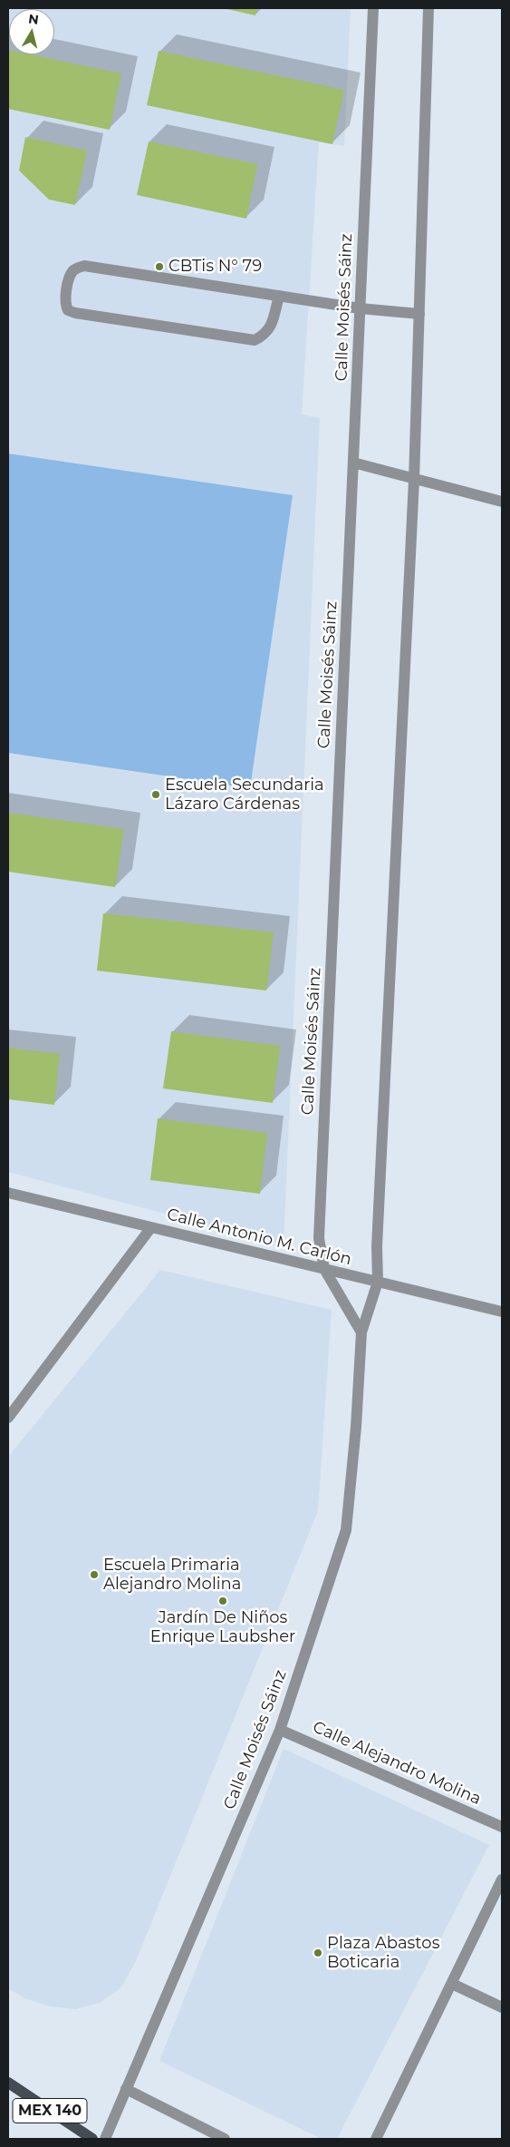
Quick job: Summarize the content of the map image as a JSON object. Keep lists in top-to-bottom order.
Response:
{
  "streets": {
    "main road": ["MEX 140"],
    "street": ["Calle Moisés Sáinz", "Calle Antonio M. Carlón", "Calle Alejandro Molina"]
  },
  "crossings": [
    ["Calle Moisés Sáinz", "Calle Antonio M. Carlón"],
    ["Calle Moisés Sáinz", "Calle Alejandro Molina"]
  ],
  "places": [
    "CBTis N° 79",
    "Escuela Secundaria Lázaro Cárdenas",
    "Escuela Primaria Alejandro Molina",
    "Jardín De Niños Enrique Laubsher",
    "Plaza Abastos Boticaria"
  ],
  "north": "top"
}
